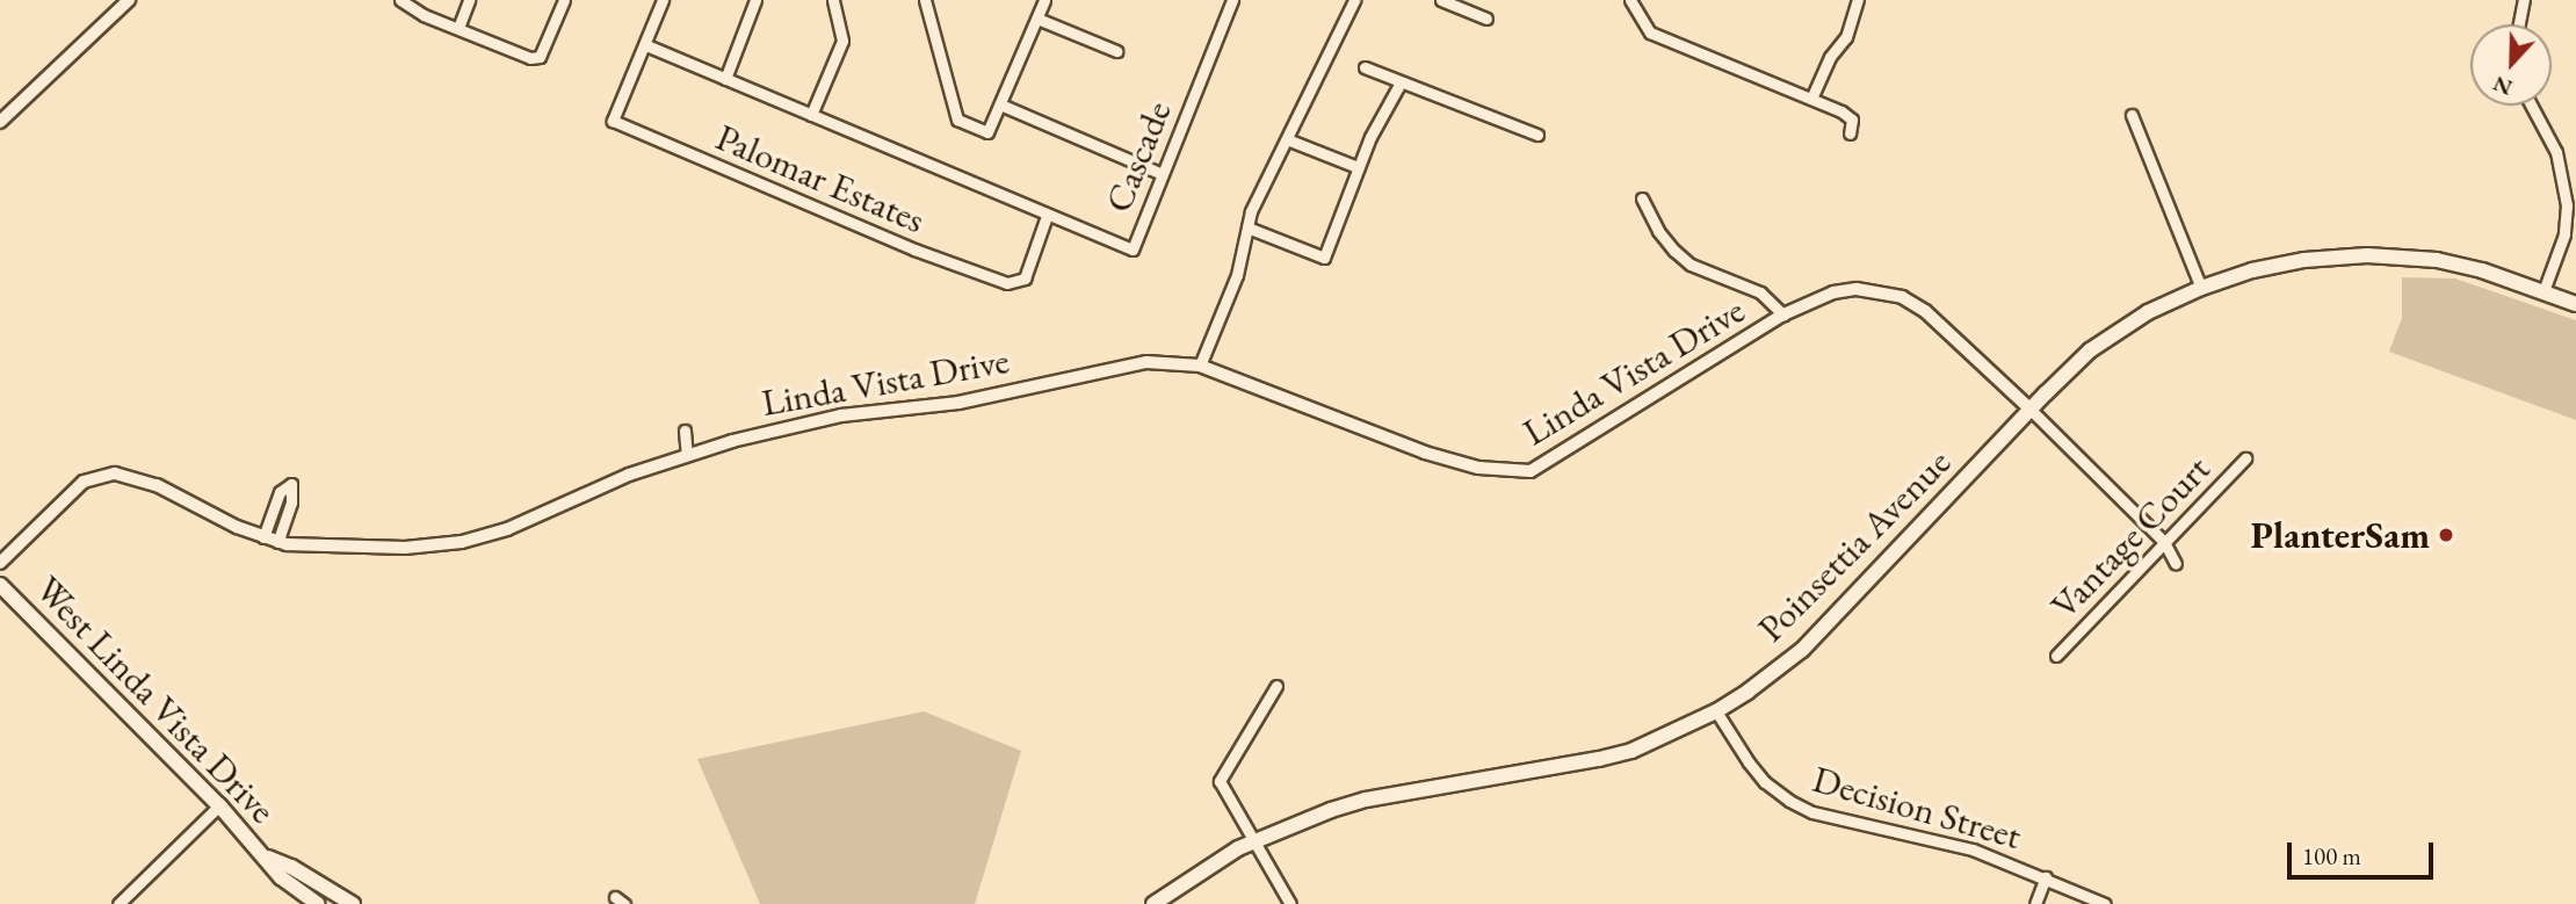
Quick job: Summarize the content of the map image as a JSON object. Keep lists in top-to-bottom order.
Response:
{
  "streets": {
    "main road": ["Poinsettia Avenue", "West Linda Vista Drive"],
    "street": [
      "Cascade",
      "Palomar Estates",
      "Linda Vista Drive",
      "Vantage Court",
      "Decision Street"
    ]
  },
  "crossings": [
    ["Cascade", "Palomar Estates"],
    ["Linda Vista Drive", "Poinsettia Avenue"],
    ["Poinsettia Avenue", "Decision Street"]
  ],
  "places": ["PlanterSam"],
  "scale_bar": "100 m",
  "north": "bottom"
}
